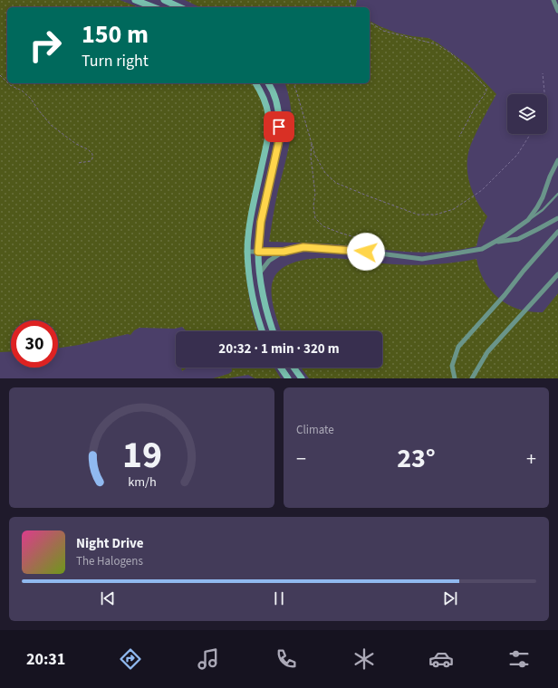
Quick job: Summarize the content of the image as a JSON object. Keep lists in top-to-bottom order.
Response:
{
  "page": {
    "turn": ["150 m", "Turn right"],
    "limit": "30",
    "trip": "20:32 · 1 min · 320 m",
    "tile": "Climate",
    "heat": ["−", "23°", "+"],
    "song": ["Night Drive", "The Halogens"],
    "tabs": "20:31",
    "gauge": ["19", "km/h"]
  }
}
